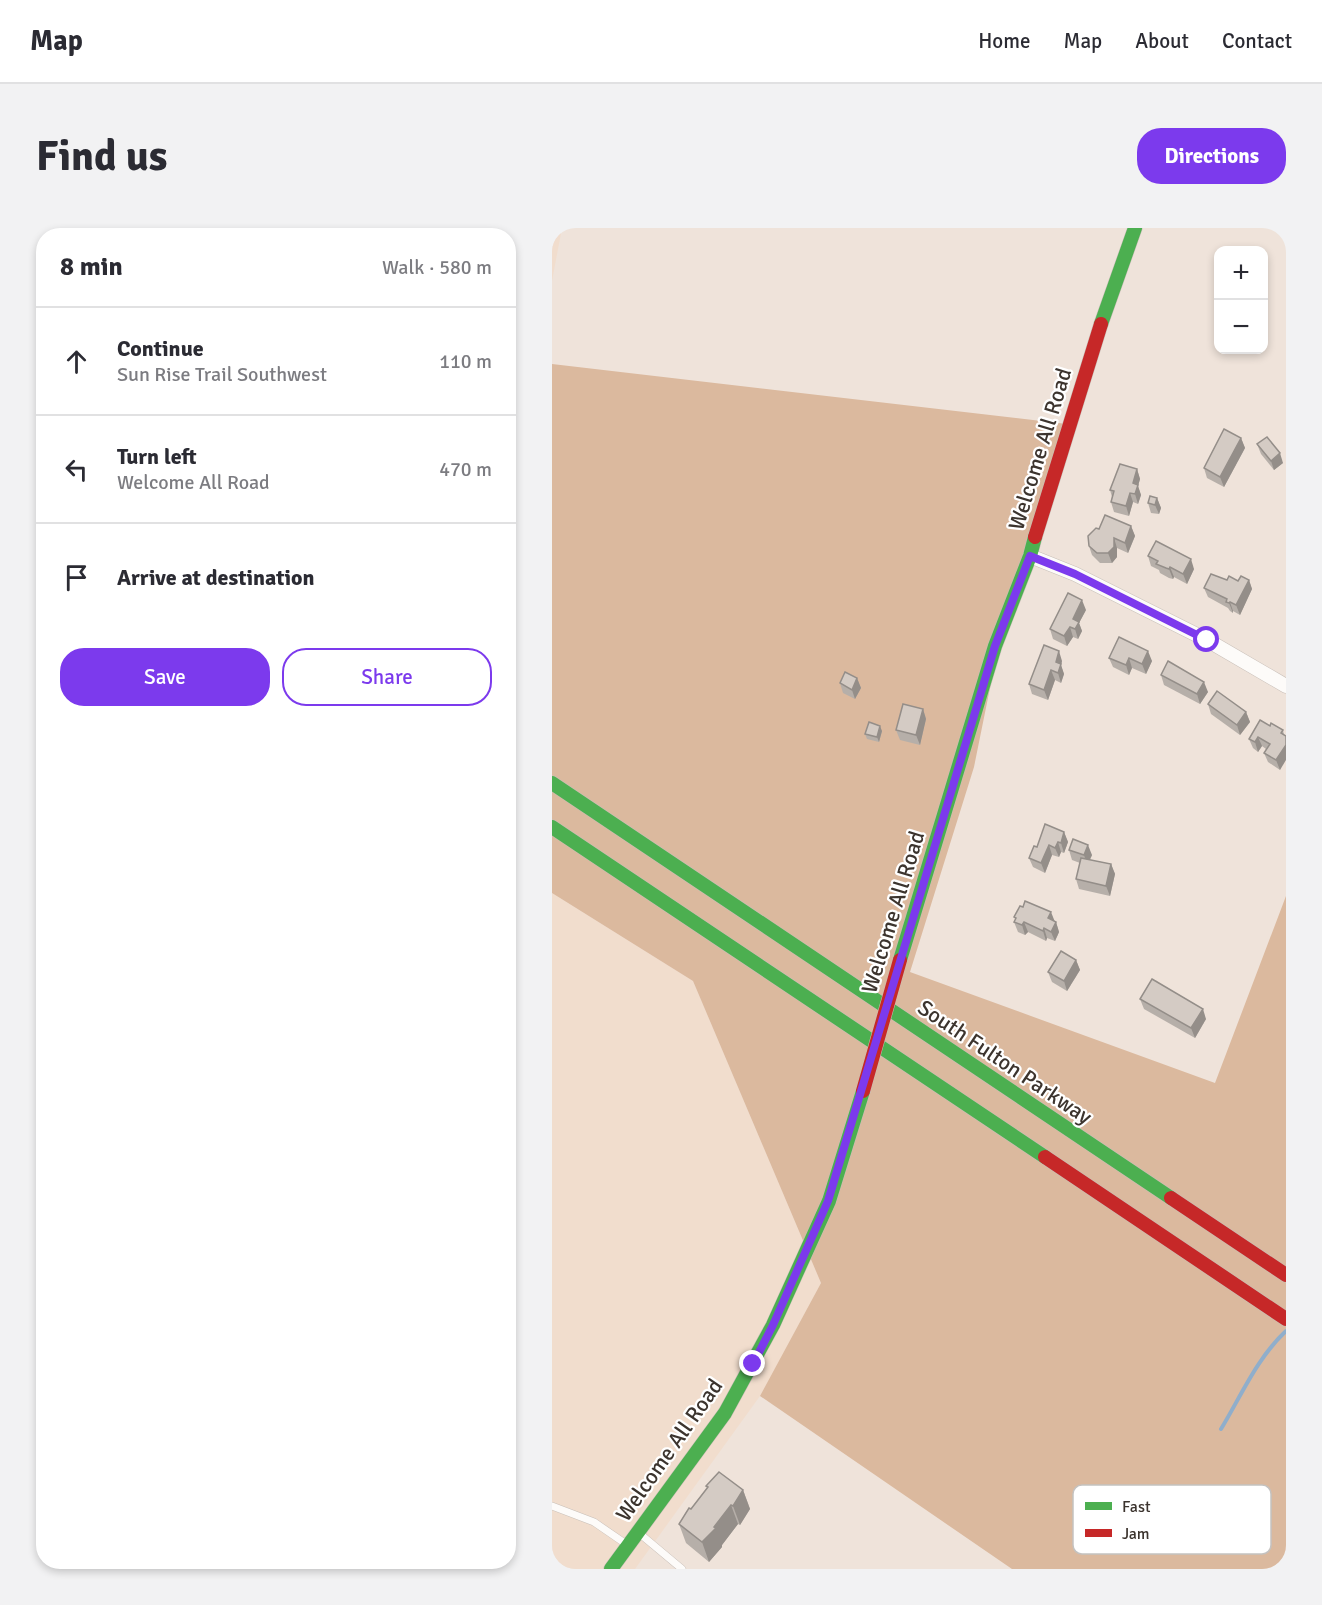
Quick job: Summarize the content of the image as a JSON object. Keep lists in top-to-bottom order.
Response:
{
  "streets": {
    "main road": ["Welcome All Road", "South Fulton Parkway"]
  },
  "legend": ["Fast", "Jam"],
  "page": {
    "header": "Map",
    "nav": [
      "Home",
      "Map",
      "About",
      "Contact"
    ],
    "buttons": [
      "Directions",
      ["Save", "Share"]
    ],
    "title": "Find us",
    "heading": ["8 min", "Walk · 580 m"],
    "map_buttons": ["+", "−"],
    "list": [
      ["Continue", "Sun Rise Trail Southwest", "110 m"],
      ["Turn left", "Welcome All Road", "470 m"],
      "Arrive at destination"
    ]
  }
}
